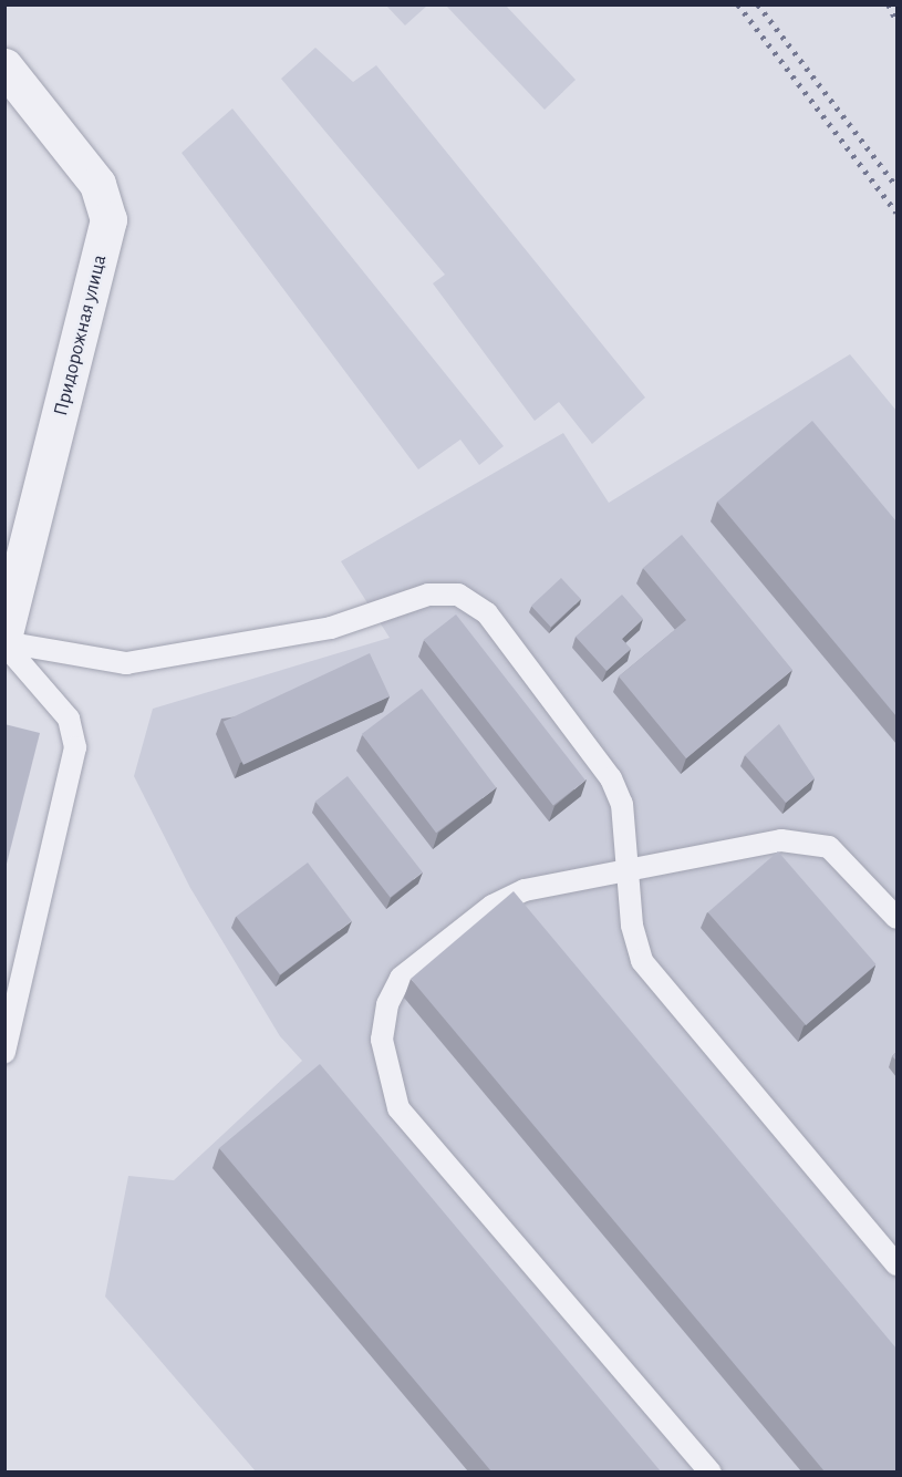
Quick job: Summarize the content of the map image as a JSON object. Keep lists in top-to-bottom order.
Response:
{
  "streets": {
    "street": ["Придорожная улица"]
  }
}
